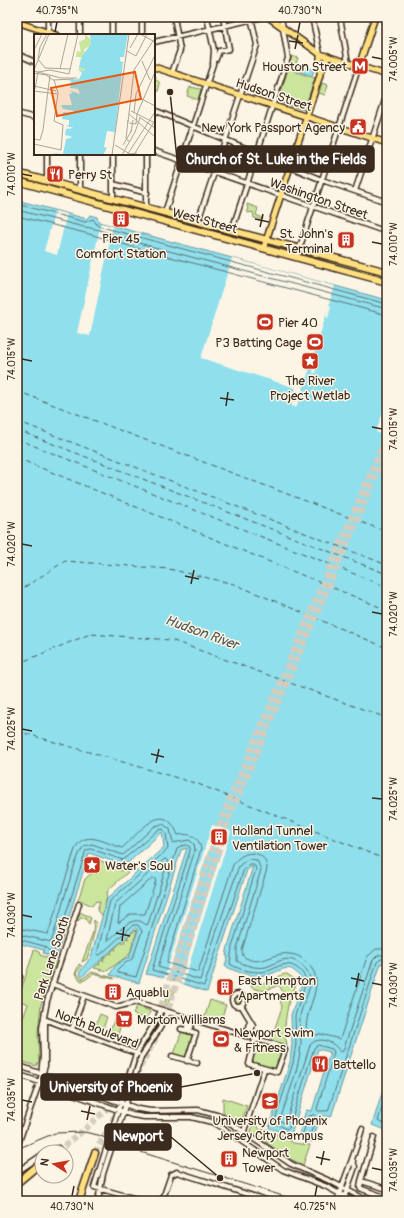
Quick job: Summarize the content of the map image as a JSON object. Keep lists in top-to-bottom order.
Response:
{
  "streets": {
    "highway": ["West Street"],
    "main road": ["Hudson Street"],
    "street": ["Washington Street", "Park Lane South", "North Boulevard"]
  },
  "crossings": [
    ["Park Lane South", "North Boulevard"]
  ],
  "water": ["Hudson River"],
  "places": {
    "metro station": ["Houston Street"],
    "other": ["Church of St. Luke in the Fields", "University of Phoenix", "Newport"],
    "public building": ["New York Passport Agency"],
    "restaurant": ["Perry St", "Battello"],
    "building": [
      "Pier 45 Comfort Station",
      "St. John's Terminal",
      "Holland Tunnel Ventilation Tower",
      "East Hampton Apartments",
      "Aquablu",
      "Newport Tower"
    ],
    "sports": ["Pier 40", "P3 Batting Cage", "Newport Swim & Fitness"],
    "place": ["The River Project Wetlab", "Water's Soul"],
    "supermarket": ["Morton Williams"],
    "school or university": ["University of Phoenix Jersey City Campus"]
  },
  "north": "left",
  "coordinates": [
    "40.735°N",
    "40.730°N",
    "74.005°W",
    "74.010°W",
    "74.015°W",
    "74.020°W",
    "74.025°W",
    "74.030°W",
    "74.035°W",
    "40.725°N"
  ]
}
